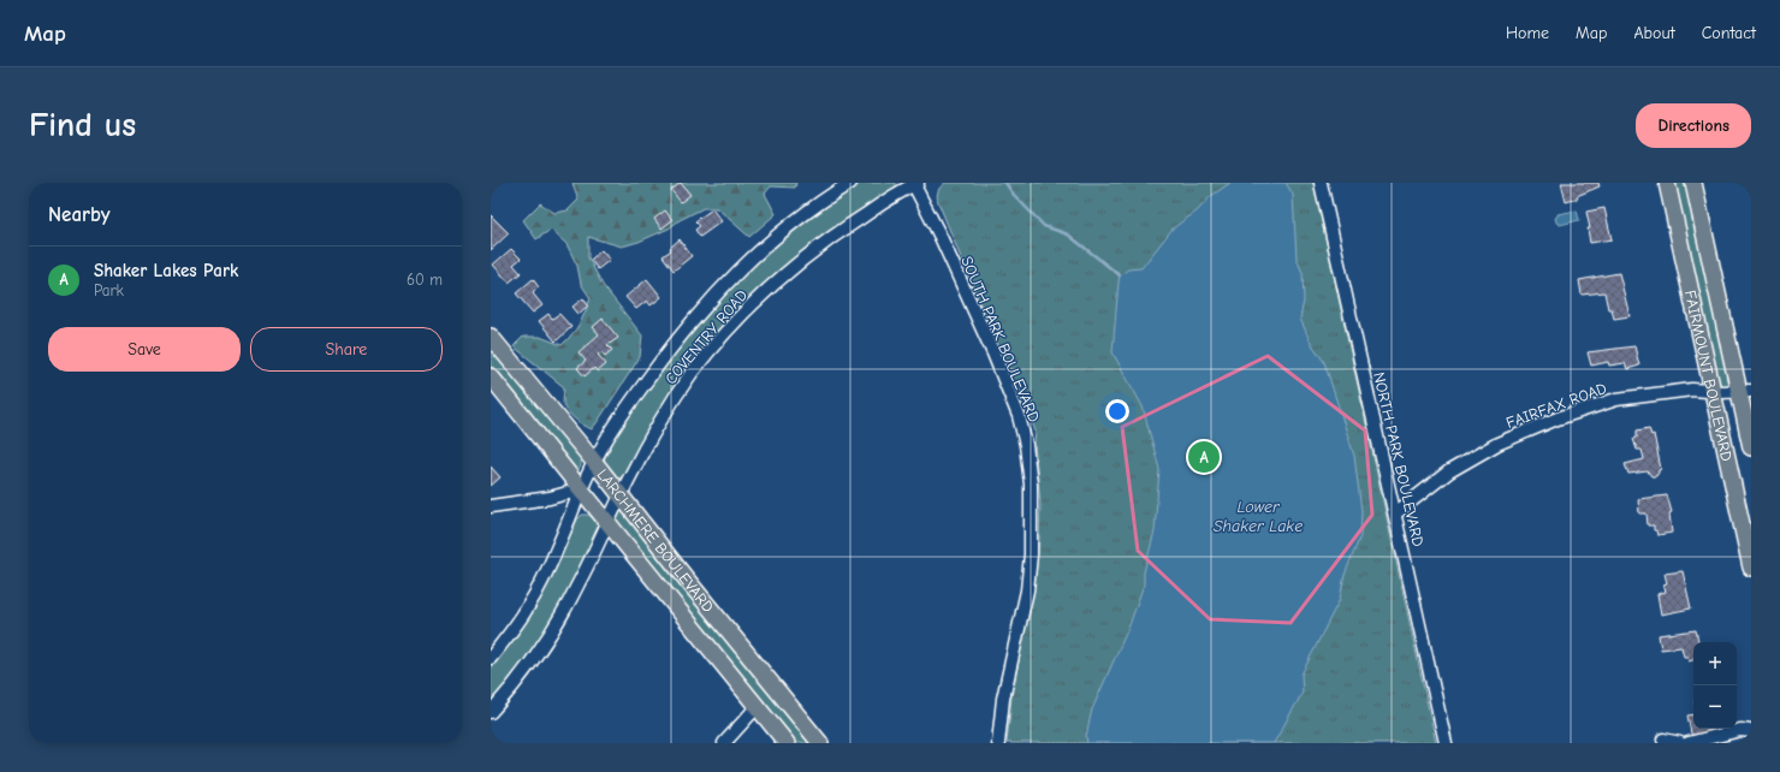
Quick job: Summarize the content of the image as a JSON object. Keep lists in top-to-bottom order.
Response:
{
  "streets": {
    "main road": ["FAIRMOUNT BOULEVARD", "LARCHMERE BOULEVARD"],
    "street": [
      "COVENTRY ROAD",
      "SOUTH PARK BOULEVARD",
      "FAIRFAX ROAD",
      "NORTH PARK BOULEVARD"
    ]
  },
  "crossings": [
    ["COVENTRY ROAD", "SOUTH PARK BOULEVARD"],
    ["COVENTRY ROAD", "LARCHMERE BOULEVARD"],
    ["FAIRMOUNT BOULEVARD", "FAIRFAX ROAD"],
    ["FAIRFAX ROAD", "NORTH PARK BOULEVARD"]
  ],
  "water": ["Lower Shaker Lake"],
  "page": {
    "header": "Map",
    "nav": [
      "Home",
      "Map",
      "About",
      "Contact"
    ],
    "buttons": [
      "Directions",
      ["Save", "Share"]
    ],
    "title": "Find us",
    "heading": "Nearby",
    "list": [
      {
        "mark": "A",
        "name": "Shaker Lakes Park",
        "note": "Park",
        "value": "60 m"
      }
    ],
    "pins": "A",
    "map_buttons": ["+", "−"]
  }
}
